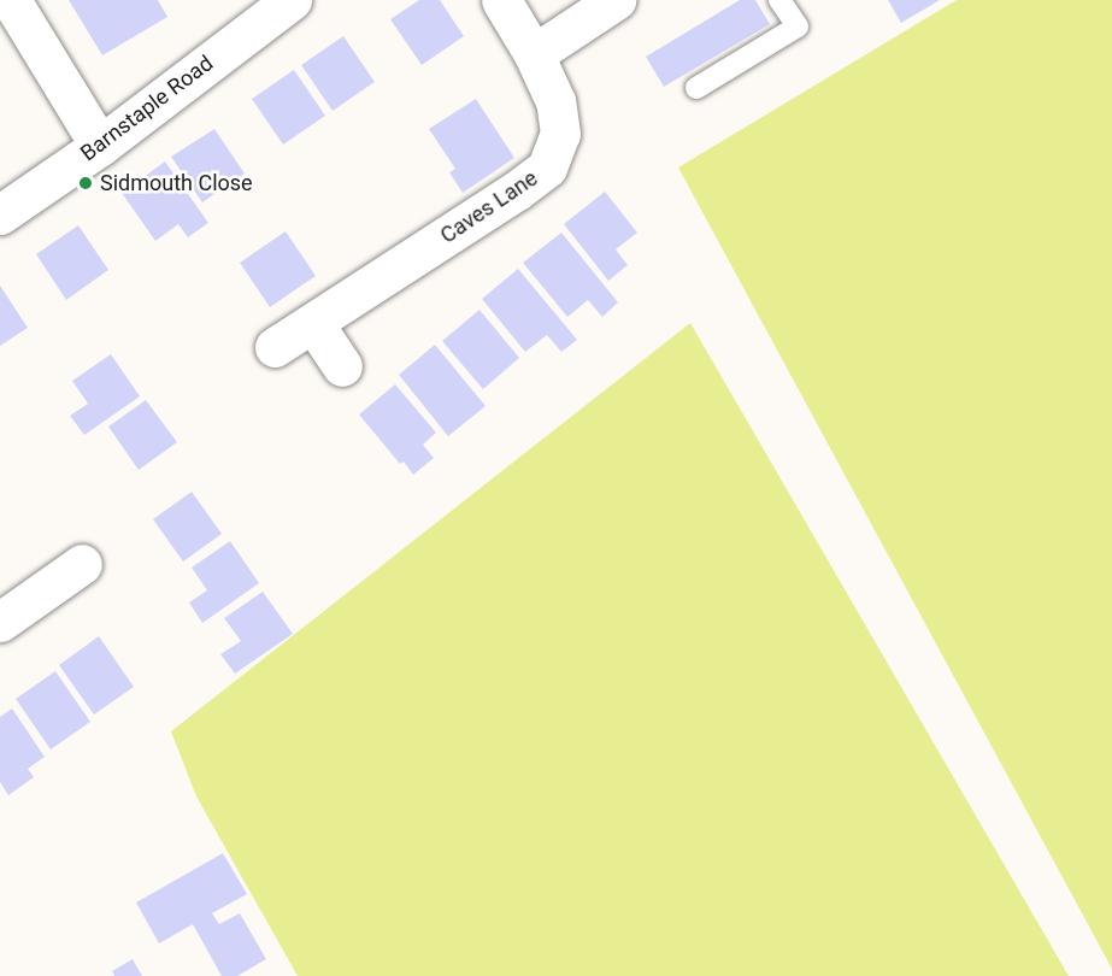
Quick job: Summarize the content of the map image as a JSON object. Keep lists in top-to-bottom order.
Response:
{
  "streets": {
    "street": ["Barnstaple Road", "Caves Lane"]
  },
  "places": ["Sidmouth Close"]
}
